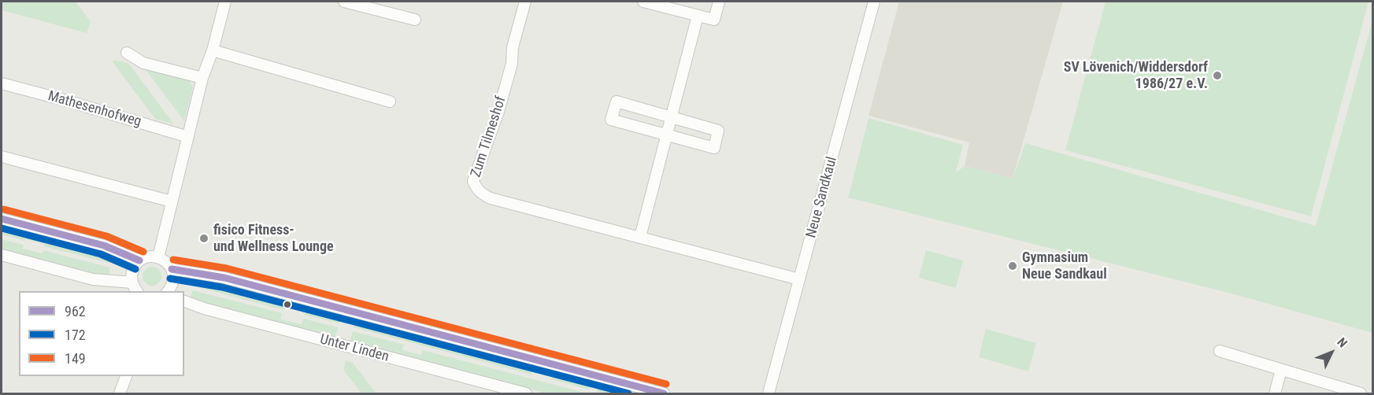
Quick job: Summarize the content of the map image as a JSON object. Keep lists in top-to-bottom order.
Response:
{
  "streets": {
    "street": [
      "Mathesenhofweg",
      "Zum Tilmeshof",
      "Neue Sandkaul",
      "Unter Linden"
    ]
  },
  "crossings": [
    ["Zum Tilmeshof", "Neue Sandkaul"]
  ],
  "places": ["SV Lövenich/Widdersdorf 1986/27 e.V.", "fisico Fitness- und Wellness Lounge", "Gymnasium Neue Sandkaul"],
  "lines": ["transit line 149", "transit line 962", "transit line 172"],
  "legend": ["962", "172", "149"],
  "north": "top right"
}
